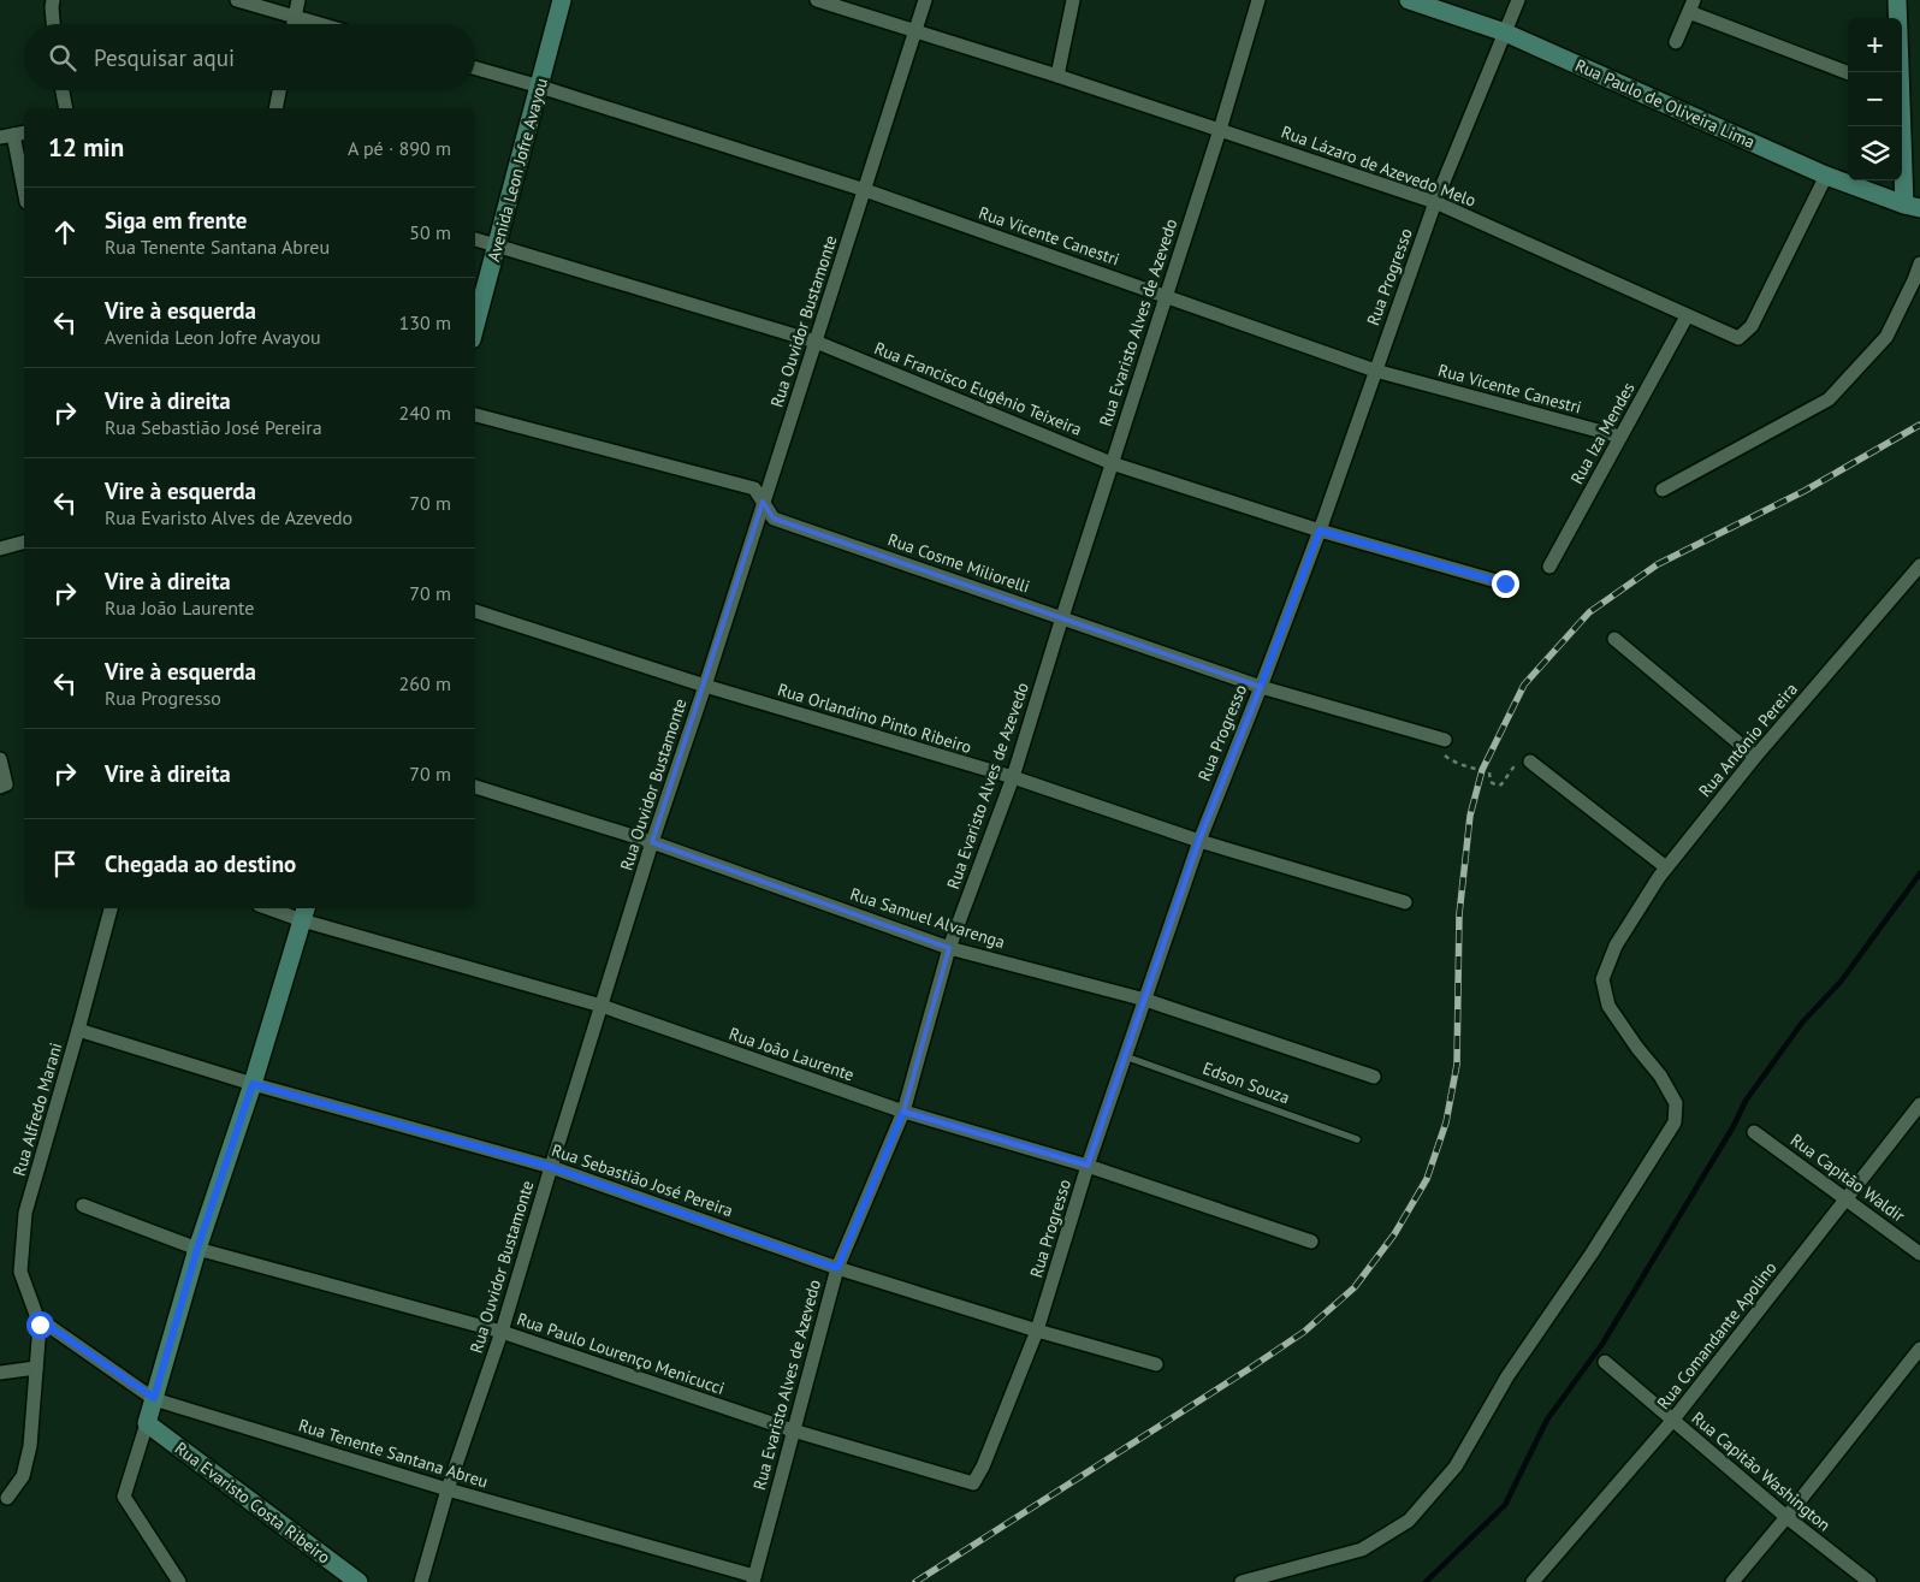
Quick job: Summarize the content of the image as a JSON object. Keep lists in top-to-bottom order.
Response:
{
  "streets": {
    "street": [
      "Rua Paulo de Oliveira Lima",
      "Rua Lázaro de Azevedo Melo",
      "Avenida Leon Jofre Avayou",
      "Rua Vicente Canestri",
      "Rua Progresso",
      "Rua Ouvidor Bustamonte",
      "Rua Evaristo Alves de Azevedo",
      "Rua Francisco Eugênio Teixeira",
      "Rua Iza Mendes",
      "Rua Cosme Miliorelli",
      "Rua Orlandino Pinto Ribeiro",
      "Rua Antônio Pereira",
      "Rua Samuel Alvarenga",
      "Rua João Laurente",
      "Rua Alfredo Marani",
      "Rua Capitão Waldir",
      "Rua Sebastião José Pereira",
      "Rua Comandante Apolino",
      "Rua Paulo Lourenço Menicucci",
      "Rua Tenente Santana Abreu",
      "Rua Capitão Washington",
      "Rua Evaristo Costa Ribeiro"
    ],
    "lane": ["Edson Souza"]
  },
  "crossings": [
    ["Rua Paulo de Oliveira Lima", "Rua Lázaro de Azevedo Melo"],
    ["Rua Paulo de Oliveira Lima", "Rua Progresso"],
    ["Rua Lázaro de Azevedo Melo", "Rua Progresso"],
    ["Rua Lázaro de Azevedo Melo", "Rua Ouvidor Bustamonte"],
    ["Rua Lázaro de Azevedo Melo", "Rua Evaristo Alves de Azevedo"],
    ["Rua Lázaro de Azevedo Melo", "Rua Iza Mendes"],
    ["Avenida Leon Jofre Avayou", "Rua Vicente Canestri"],
    ["Avenida Leon Jofre Avayou", "Rua Francisco Eugênio Teixeira"],
    ["Rua Vicente Canestri", "Rua Progresso"],
    ["Rua Vicente Canestri", "Rua Ouvidor Bustamonte"],
    ["Rua Vicente Canestri", "Rua Evaristo Alves de Azevedo"],
    ["Rua Vicente Canestri", "Rua Iza Mendes"],
    ["Rua Progresso", "Rua Francisco Eugênio Teixeira"],
    ["Rua Progresso", "Rua Cosme Miliorelli"],
    ["Rua Progresso", "Rua Orlandino Pinto Ribeiro"],
    ["Rua Progresso", "Rua Samuel Alvarenga"],
    ["Rua Progresso", "Rua João Laurente"],
    ["Rua Progresso", "Edson Souza"],
    ["Rua Progresso", "Rua Sebastião José Pereira"],
    ["Rua Progresso", "Rua Paulo Lourenço Menicucci"],
    ["Rua Ouvidor Bustamonte", "Rua Francisco Eugênio Teixeira"],
    ["Rua Ouvidor Bustamonte", "Rua Cosme Miliorelli"],
    ["Rua Ouvidor Bustamonte", "Rua Orlandino Pinto Ribeiro"],
    ["Rua Ouvidor Bustamonte", "Rua Samuel Alvarenga"],
    ["Rua Ouvidor Bustamonte", "Rua João Laurente"],
    ["Rua Ouvidor Bustamonte", "Rua Sebastião José Pereira"],
    ["Rua Ouvidor Bustamonte", "Rua Paulo Lourenço Menicucci"],
    ["Rua Ouvidor Bustamonte", "Rua Tenente Santana Abreu"],
    ["Rua Evaristo Alves de Azevedo", "Rua Francisco Eugênio Teixeira"],
    ["Rua Evaristo Alves de Azevedo", "Rua Cosme Miliorelli"],
    ["Rua Evaristo Alves de Azevedo", "Rua Orlandino Pinto Ribeiro"],
    ["Rua Evaristo Alves de Azevedo", "Rua Samuel Alvarenga"],
    ["Rua Evaristo Alves de Azevedo", "Rua João Laurente"],
    ["Rua Evaristo Alves de Azevedo", "Rua Sebastião José Pereira"],
    ["Rua Evaristo Alves de Azevedo", "Rua Paulo Lourenço Menicucci"],
    ["Rua Evaristo Alves de Azevedo", "Rua Tenente Santana Abreu"],
    ["Rua Alfredo Marani", "Rua Sebastião José Pereira"],
    ["Rua Alfredo Marani", "Rua Tenente Santana Abreu"],
    ["Rua Capitão Waldir", "Rua Comandante Apolino"],
    ["Rua Comandante Apolino", "Rua Capitão Washington"]
  ],
  "page": {
    "map_buttons": ["+", "−"],
    "search": "Pesquisar aqui",
    "heading": ["12 min", "A pé · 890 m"],
    "list": [
      ["Siga em frente", "Rua Tenente Santana Abreu", "50 m"],
      ["Vire à esquerda", "Avenida Leon Jofre Avayou", "130 m"],
      ["Vire à direita", "Rua Sebastião José Pereira", "240 m"],
      ["Vire à esquerda", "Rua Evaristo Alves de Azevedo", "70 m"],
      ["Vire à direita", "Rua João Laurente", "70 m"],
      ["Vire à esquerda", "Rua Progresso", "260 m"],
      ["Vire à direita", "70 m"],
      "Chegada ao destino"
    ]
  }
}
